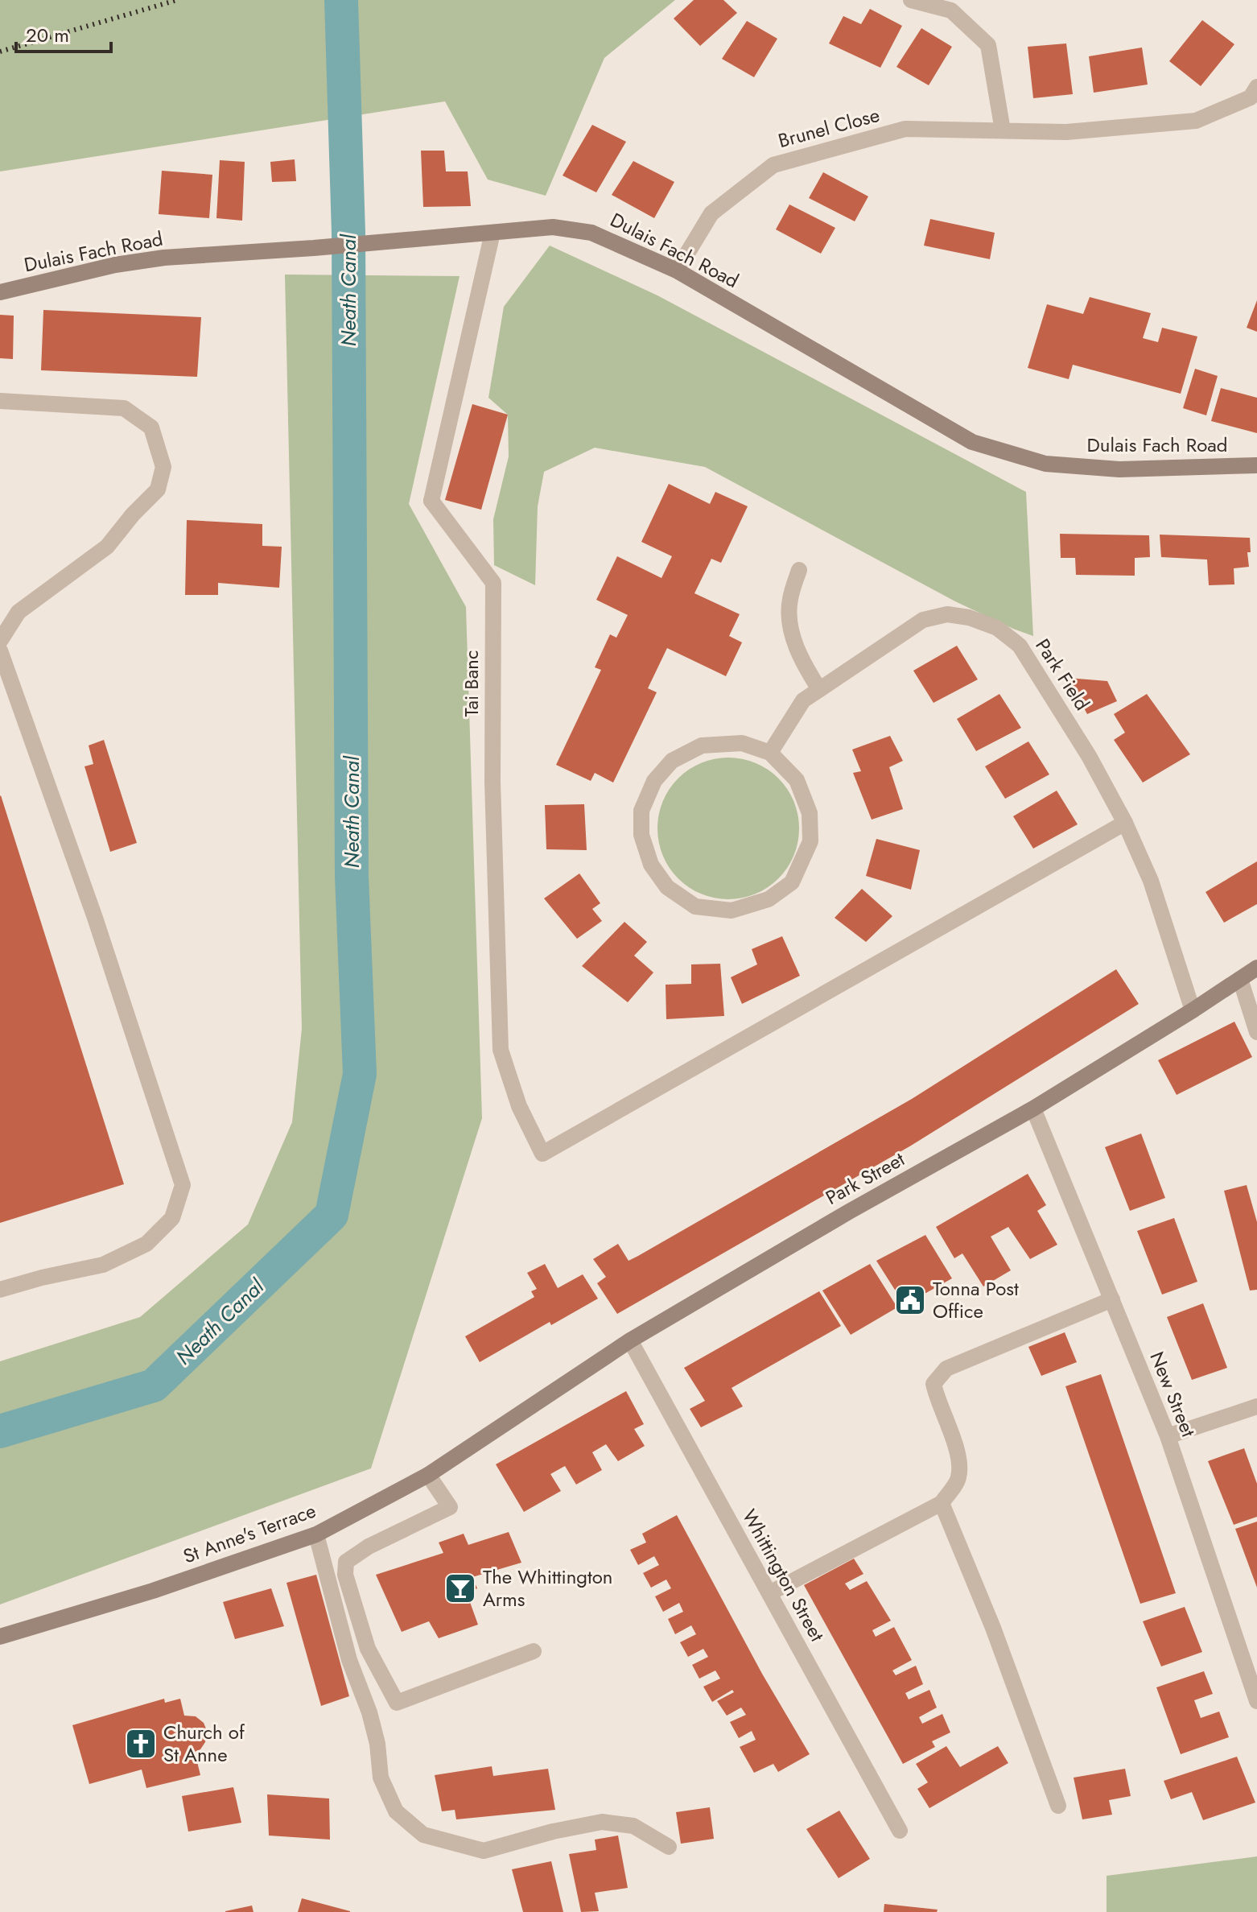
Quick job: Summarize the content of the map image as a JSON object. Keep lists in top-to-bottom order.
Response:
{
  "streets": {
    "main road": ["Dulais Fach Road", "Park Street", "St Anne's Terrace"],
    "street": [
      "Brunel Close",
      "Park Field",
      "Tai Banc",
      "New Street",
      "Whittington Street"
    ]
  },
  "crossings": [
    ["Brunel Close", "Dulais Fach Road"],
    ["Dulais Fach Road", "Tai Banc"],
    ["Park Field", "Tai Banc"],
    ["Park Field", "Park Street"],
    ["Park Street", "New Street"],
    ["Park Street", "St Anne's Terrace"],
    ["Park Street", "Whittington Street"]
  ],
  "water": ["Neath Canal"],
  "places": {
    "public building": ["Tonna Post Office"],
    "bar": ["The Whittington Arms"],
    "church": ["Church of St Anne"]
  },
  "scale_bar": "20 m"
}
